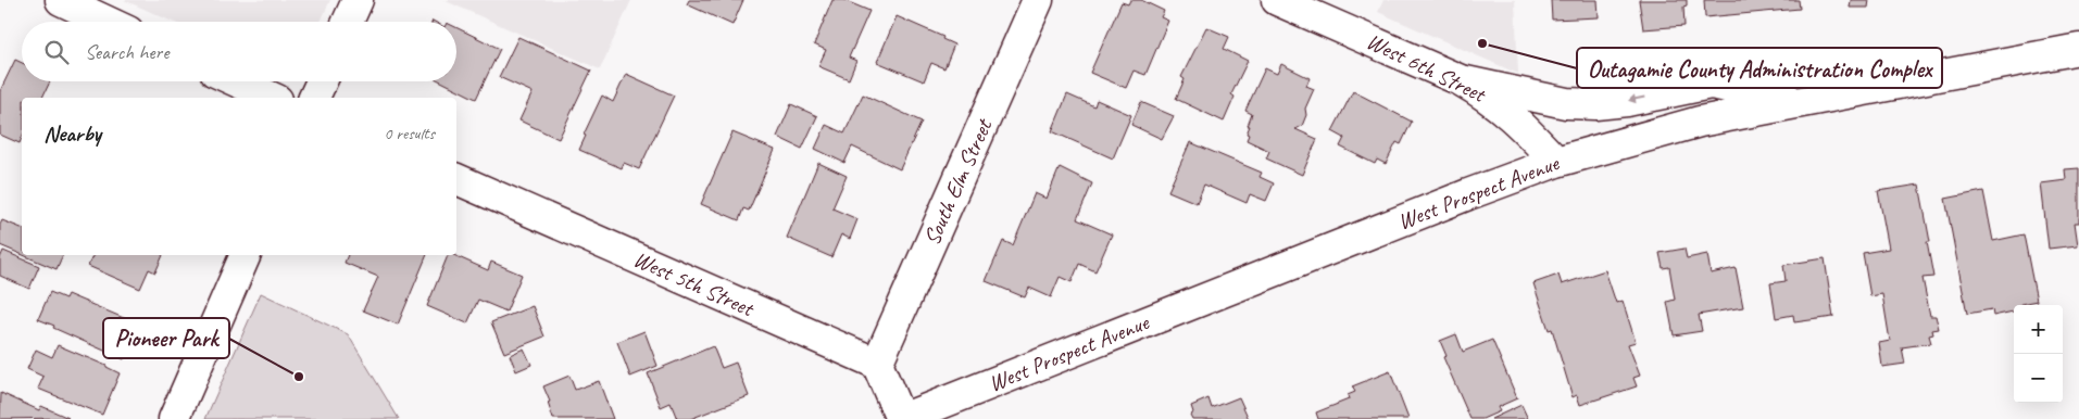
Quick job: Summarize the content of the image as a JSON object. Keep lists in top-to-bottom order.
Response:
{
  "streets": {
    "main road": [
      "West 6th Street",
      "South Elm Street",
      "West Prospect Avenue",
      "West 5th Street"
    ]
  },
  "crossings": [
    ["West 6th Street", "West Prospect Avenue"],
    ["South Elm Street", "West 5th Street"]
  ],
  "places": ["Outagamie County Administration Complex", "Pioneer Park"],
  "page": {
    "search": "Search here",
    "heading": ["Nearby", "0 results"],
    "map_buttons": ["+", "−"]
  }
}
